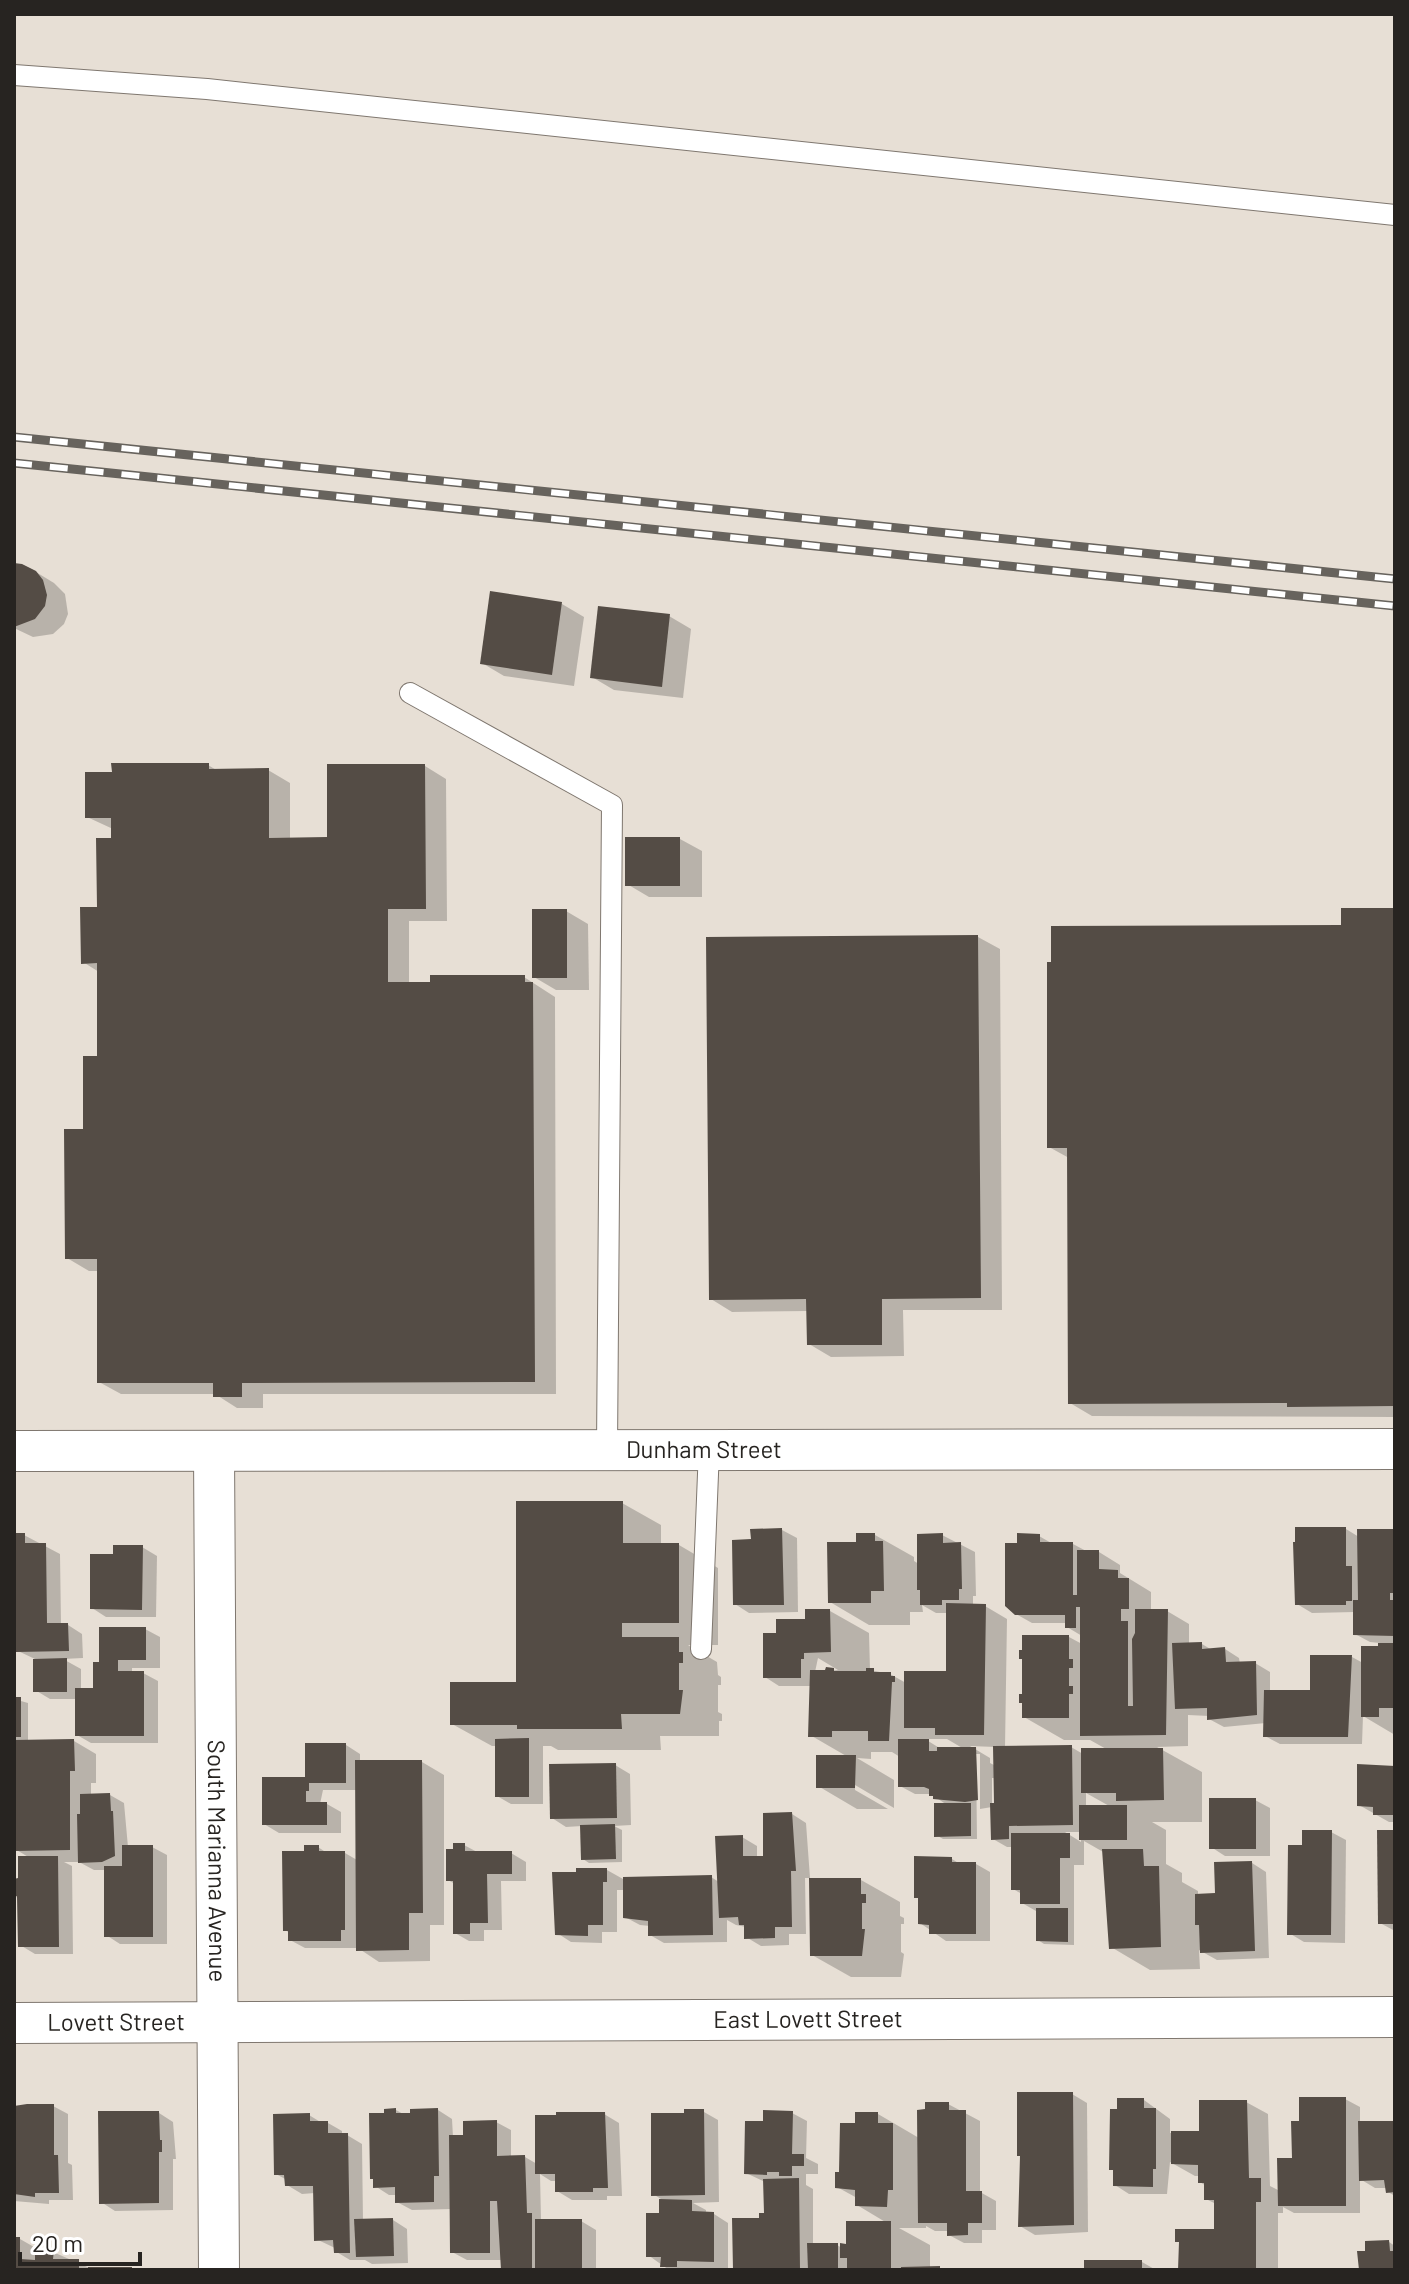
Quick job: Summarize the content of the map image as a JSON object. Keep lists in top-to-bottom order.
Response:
{
  "streets": {
    "street": [
      "Dunham Street",
      "South Marianna Avenue",
      "East Lovett Street",
      "Lovett Street"
    ]
  },
  "crossings": [
    ["Dunham Street", "South Marianna Avenue"],
    ["South Marianna Avenue", "East Lovett Street"],
    ["South Marianna Avenue", "Lovett Street"],
    ["East Lovett Street", "Lovett Street"]
  ],
  "scale_bar": "20 m"
}
